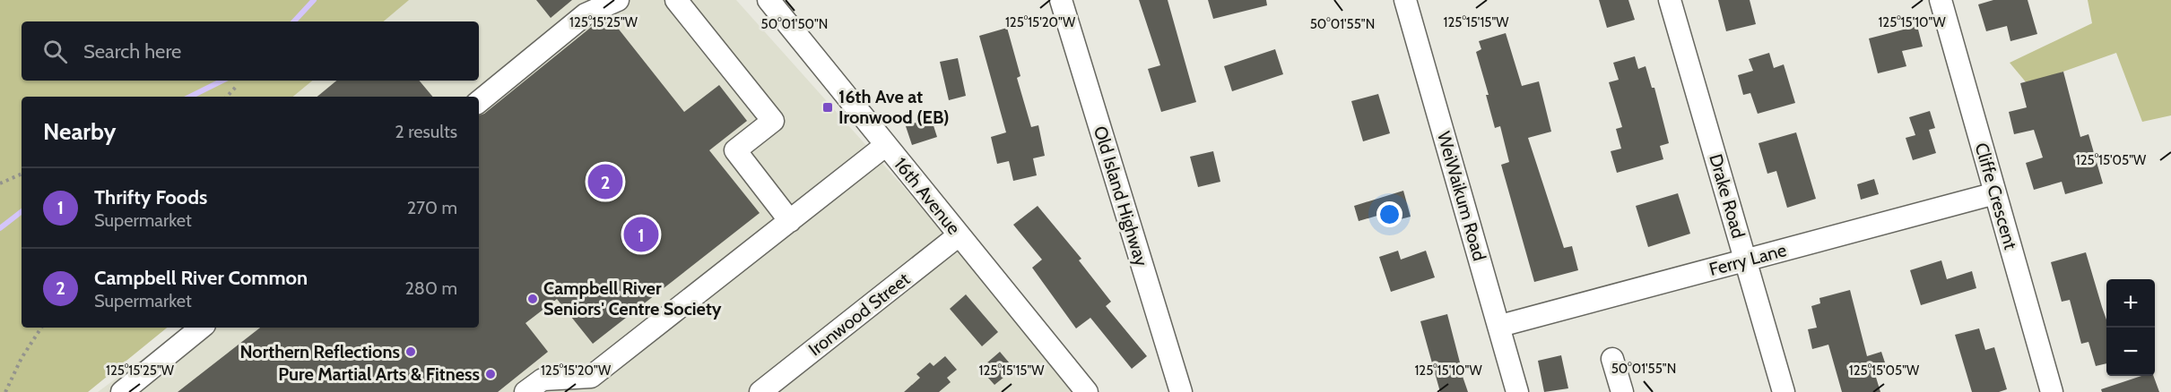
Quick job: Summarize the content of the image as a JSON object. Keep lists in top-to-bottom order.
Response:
{
  "streets": {
    "street": [
      "16th Avenue",
      "Old Island Highway",
      "WeiWaikum Road",
      "Drake Road",
      "Cliffe Crescent",
      "Ferry Lane",
      "Ironwood Street"
    ]
  },
  "crossings": [
    ["16th Avenue", "Ironwood Street"],
    ["WeiWaikum Road", "Ferry Lane"],
    ["Drake Road", "Ferry Lane"],
    ["Cliffe Crescent", "Ferry Lane"]
  ],
  "places": {
    "transit": ["16th Ave at Ironwood (EB)"],
    "other": ["Campbell River Seniors' Centre Society", "Northern Reflections", "Pure Martial Arts & Fitness"]
  },
  "page": {
    "search": "Search here",
    "heading": ["Nearby", "2 results"],
    "pins": ["2", "1"],
    "list": [
      {
        "mark": "1",
        "name": "Thrifty Foods",
        "note": "Supermarket",
        "value": "270 m"
      },
      {
        "mark": "2",
        "name": "Campbell River Common",
        "note": "Supermarket",
        "value": "280 m"
      }
    ],
    "map_buttons": ["+", "−"]
  },
  "coordinates": [
    "125°15'25\"W",
    "125°15'20\"W",
    "125°15'15\"W",
    "125°15'10\"W",
    "50°01'50\"N",
    "50°01'55\"N",
    "125°15'05\"W"
  ]
}
